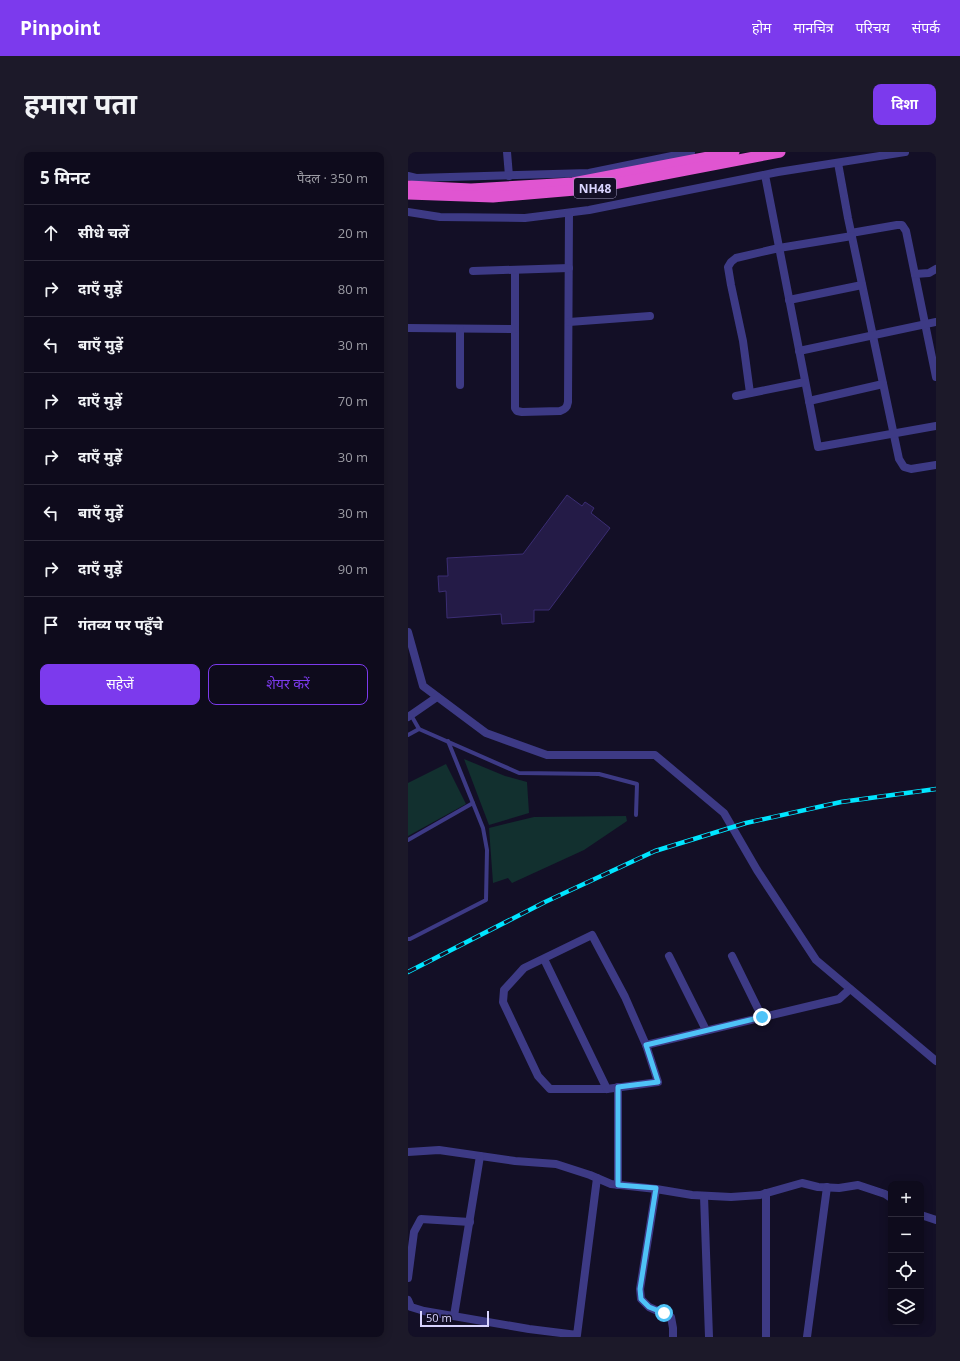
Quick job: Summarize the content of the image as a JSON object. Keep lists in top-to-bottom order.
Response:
{
  "streets": {
    "highway": ["NH48"]
  },
  "scale_bar": "50 m",
  "page": {
    "header": "Pinpoint",
    "nav": [
      "होम",
      "मानचित्र",
      "परिचय",
      "संपर्क"
    ],
    "title": "हमारा पता",
    "buttons": [
      "दिशा",
      ["सहेजें", "शेयर करें"]
    ],
    "heading": ["5 मिनट", "पैदल · 350 m"],
    "list": [
      ["सीधे चलें", "20 m"],
      ["दाएँ मुड़ें", "80 m"],
      ["बाएँ मुड़ें", "30 m"],
      ["दाएँ मुड़ें", "70 m"],
      ["दाएँ मुड़ें", "30 m"],
      ["बाएँ मुड़ें", "30 m"],
      ["दाएँ मुड़ें", "90 m"],
      "गंतव्य पर पहुँचे"
    ],
    "map_buttons": ["+", "−"],
    "scale": "50 m"
  }
}
